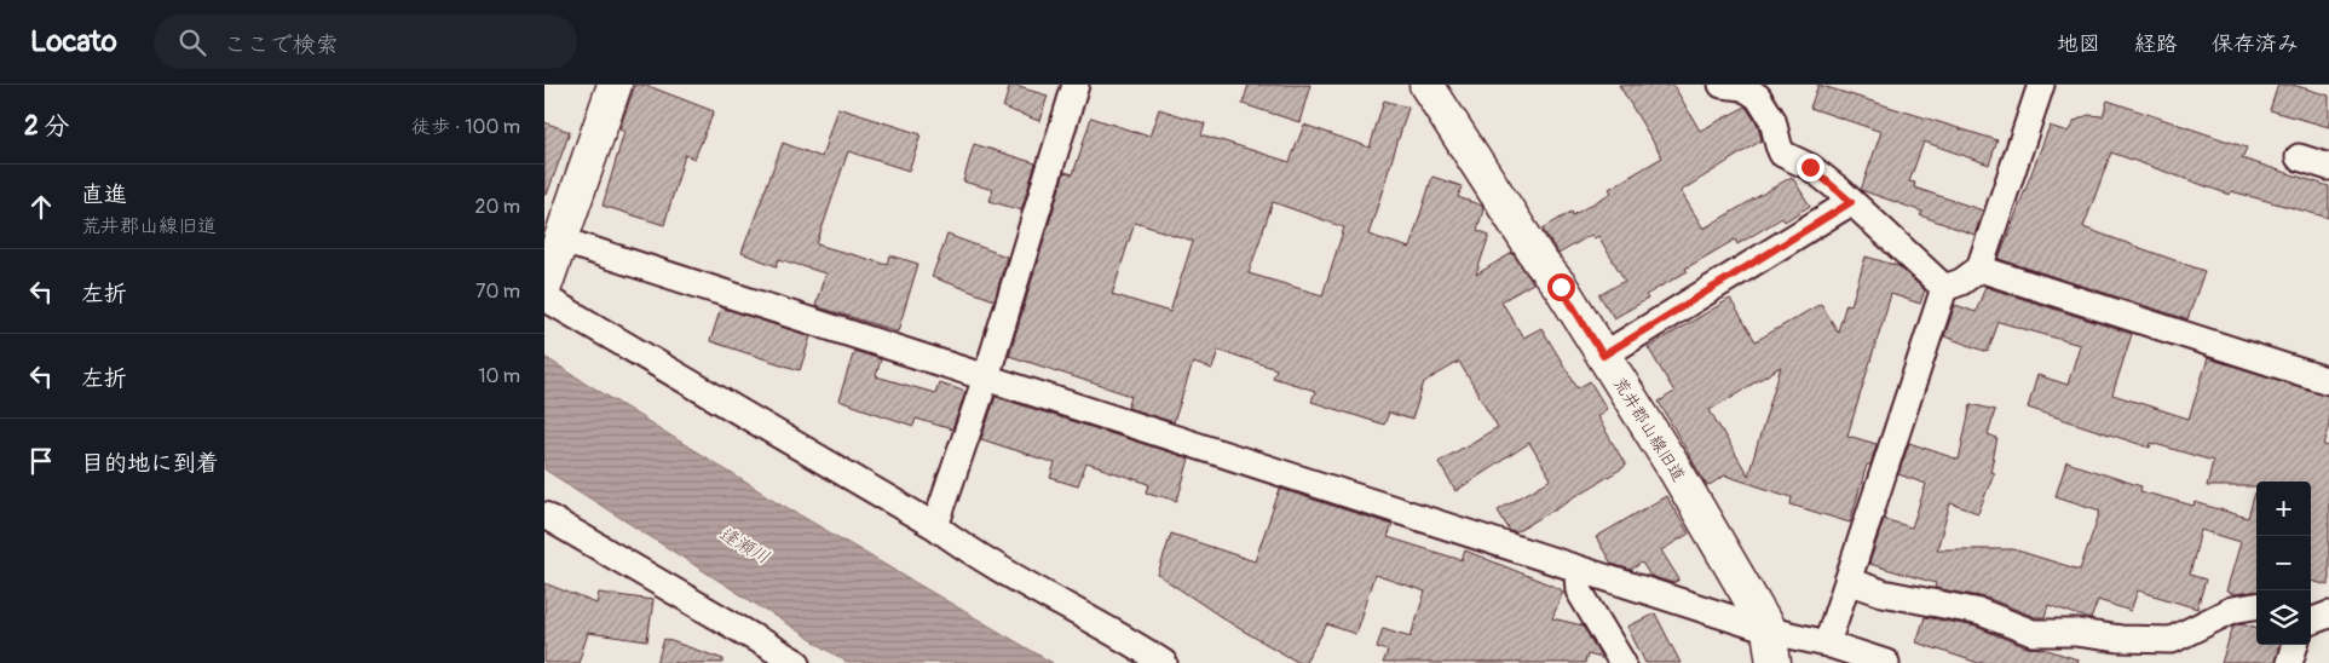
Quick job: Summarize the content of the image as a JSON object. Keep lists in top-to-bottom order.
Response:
{
  "streets": {
    "street": ["荒井郡山線旧道"]
  },
  "water": ["逢瀬川"],
  "page": {
    "header": "Locato",
    "search": "ここで検索",
    "nav": ["地図", "経路", "保存済み"],
    "heading": ["2 分", "徒歩 · 100 m"],
    "list": [
      ["直進", "荒井郡山線旧道", "20 m"],
      ["左折", "70 m"],
      ["左折", "10 m"],
      "目的地に到着"
    ],
    "map_buttons": ["+", "−"]
  }
}
